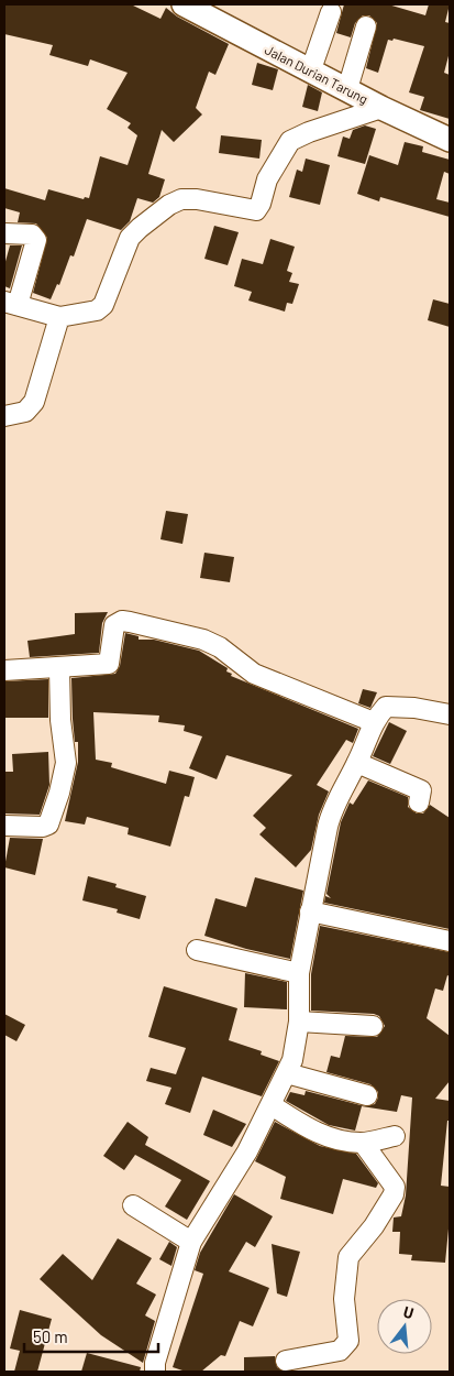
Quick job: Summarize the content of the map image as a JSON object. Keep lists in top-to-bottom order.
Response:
{
  "streets": {
    "street": ["Jalan Durian Tarung"]
  },
  "scale_bar": "50 m",
  "north": "top"
}
